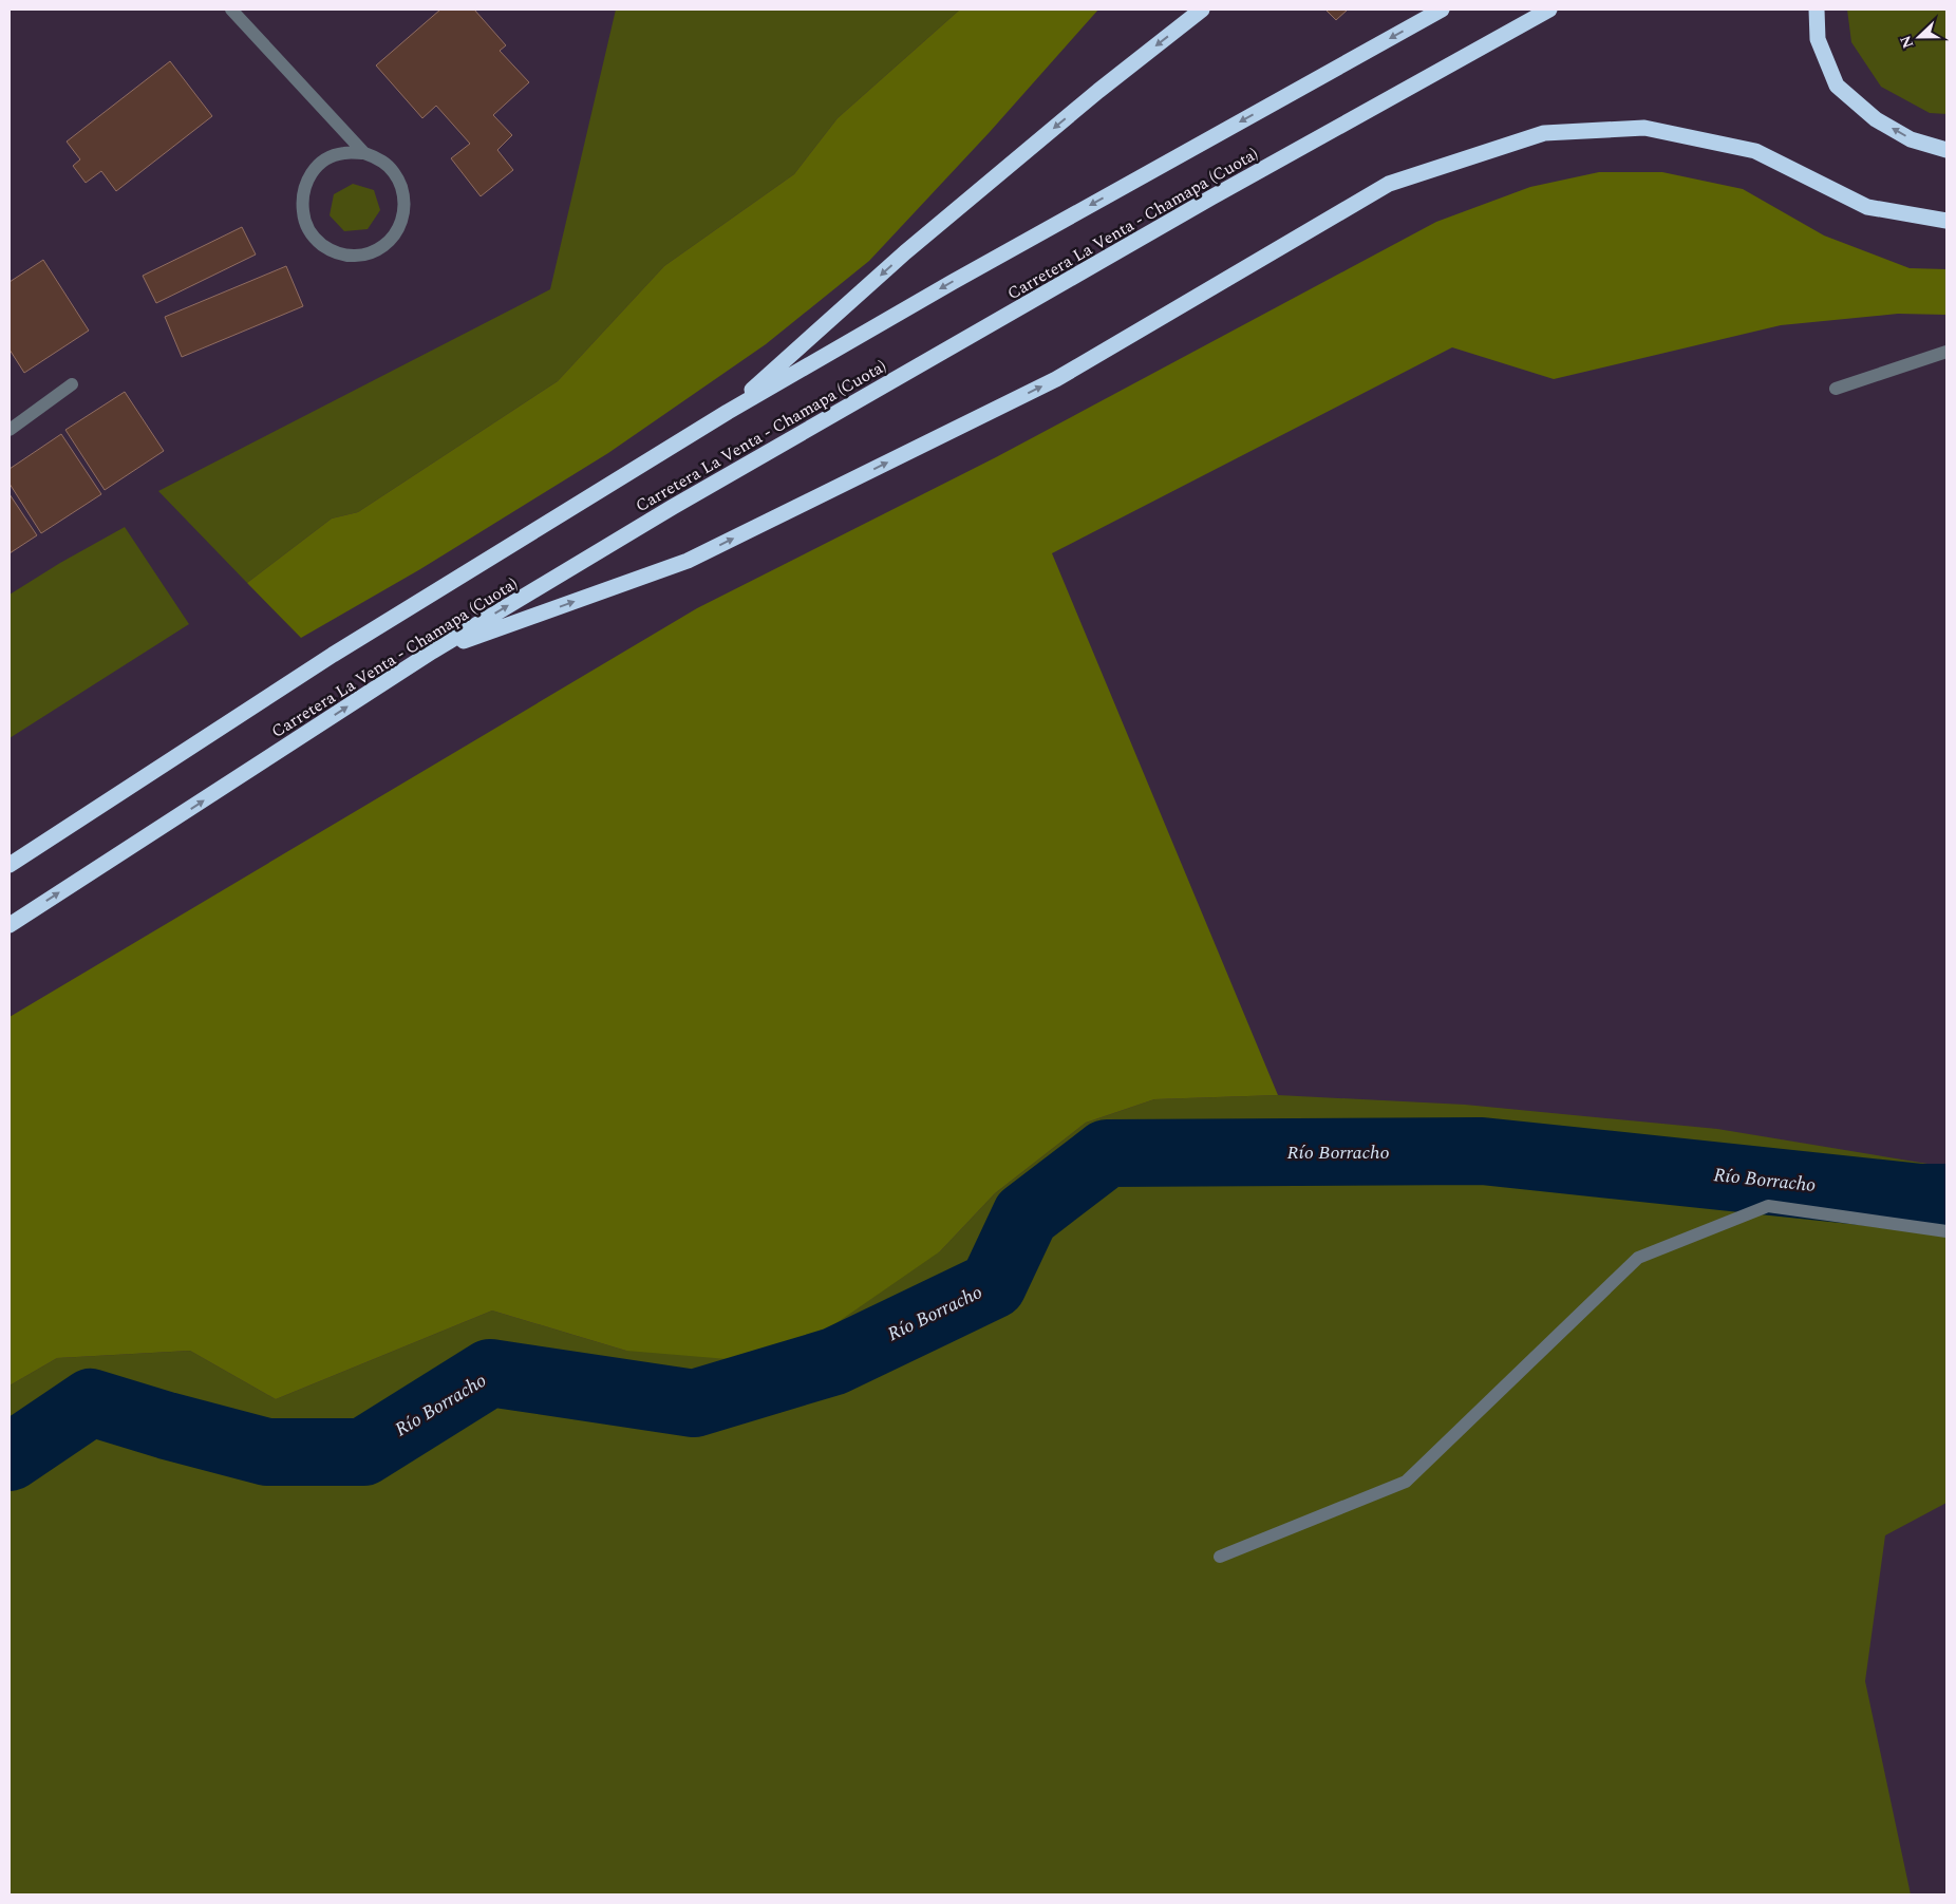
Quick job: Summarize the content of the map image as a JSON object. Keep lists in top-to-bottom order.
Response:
{
  "streets": {
    "highway": ["Carretera La Venta - Chamapa (Cuota)"]
  },
  "water": ["Río Borracho"],
  "north": "left"
}
